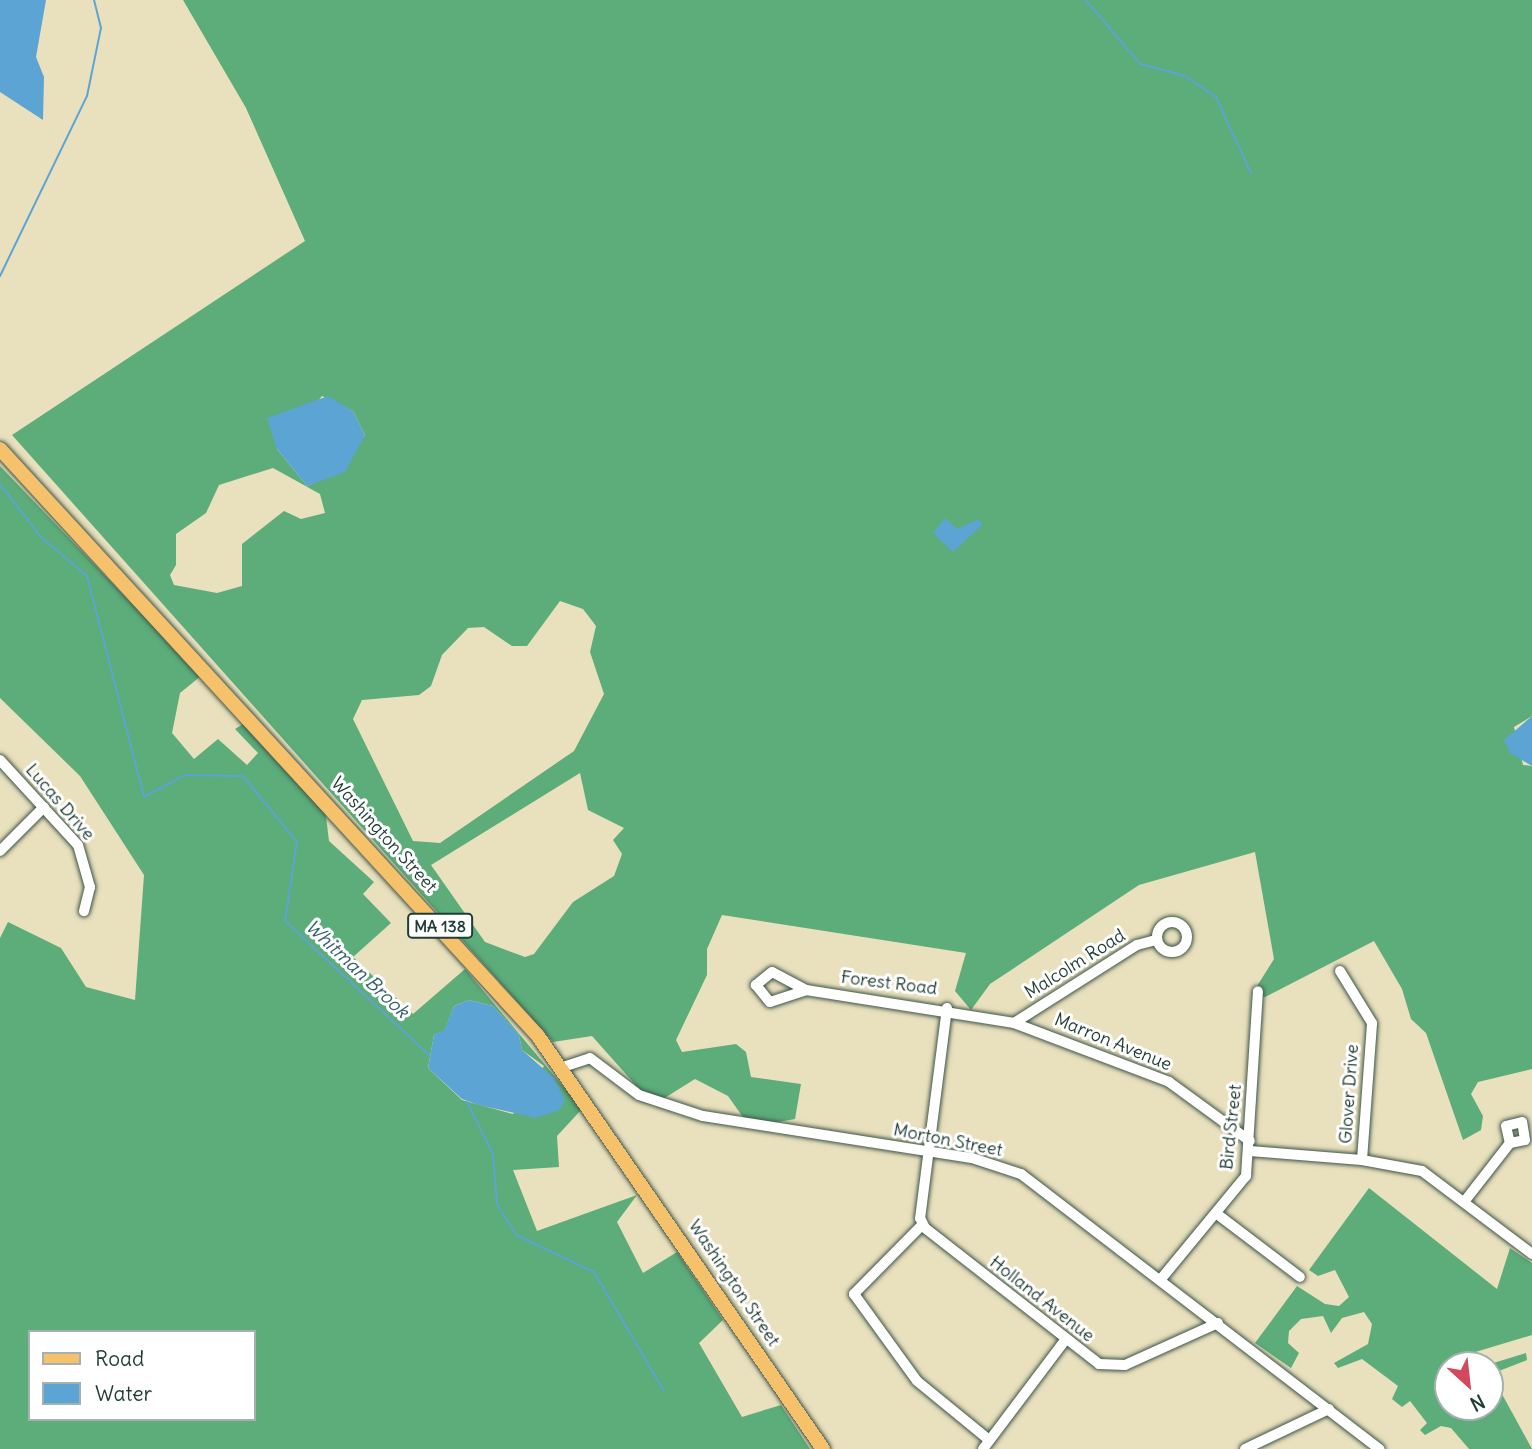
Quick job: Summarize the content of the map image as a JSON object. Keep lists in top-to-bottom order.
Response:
{
  "streets": {
    "main road": ["Washington Street", "MA 138"],
    "street": [
      "Lucas Drive",
      "Malcolm Road",
      "Forest Road",
      "Marron Avenue",
      "Glover Drive",
      "Bird Street",
      "Morton Street",
      "Holland Avenue"
    ]
  },
  "crossings": [
    ["Washington Street", "Morton Street"],
    ["Malcolm Road", "Marron Avenue"],
    ["Forest Road", "Marron Avenue"],
    ["Forest Road", "Morton Street"],
    ["Marron Avenue", "Glover Drive"],
    ["Marron Avenue", "Bird Street"],
    ["Glover Drive", "Bird Street"],
    ["Bird Street", "Morton Street"],
    ["Morton Street", "Holland Avenue"]
  ],
  "water": ["Whitman Brook"],
  "legend": ["Road", "Water"],
  "north": "bottom right"
}
